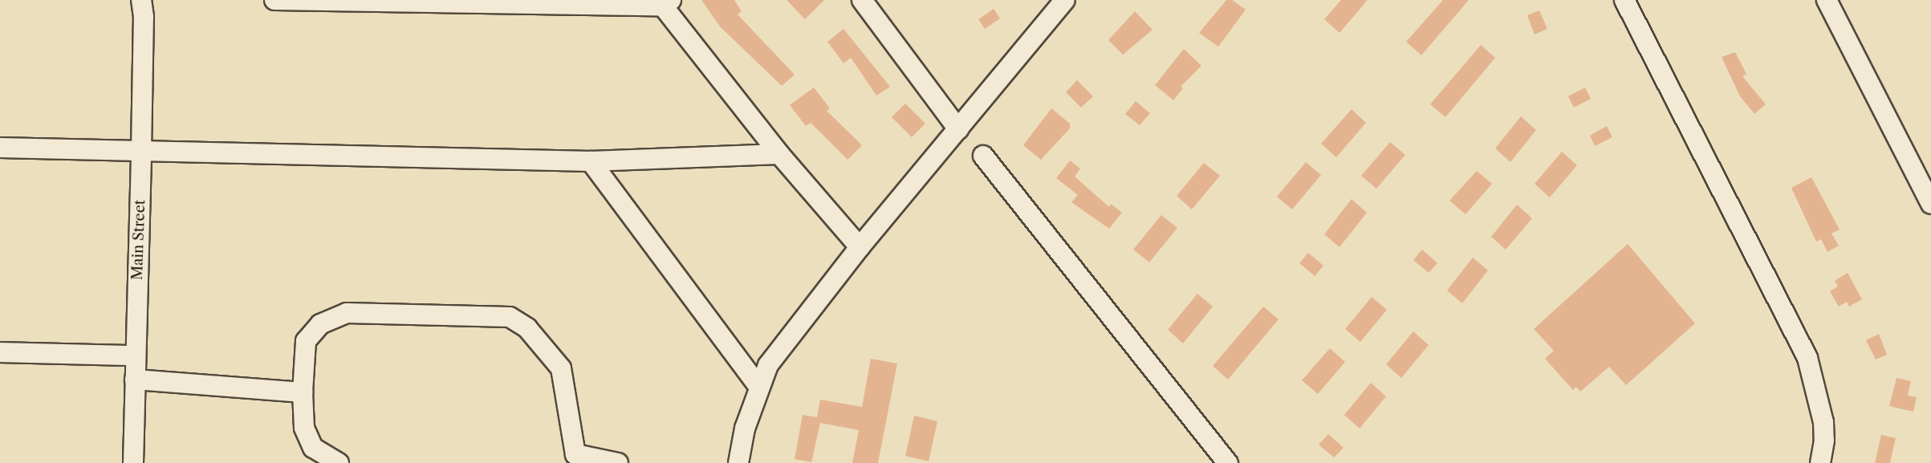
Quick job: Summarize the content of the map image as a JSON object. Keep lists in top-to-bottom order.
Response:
{
  "streets": {
    "street": ["Main Street"]
  }
}
